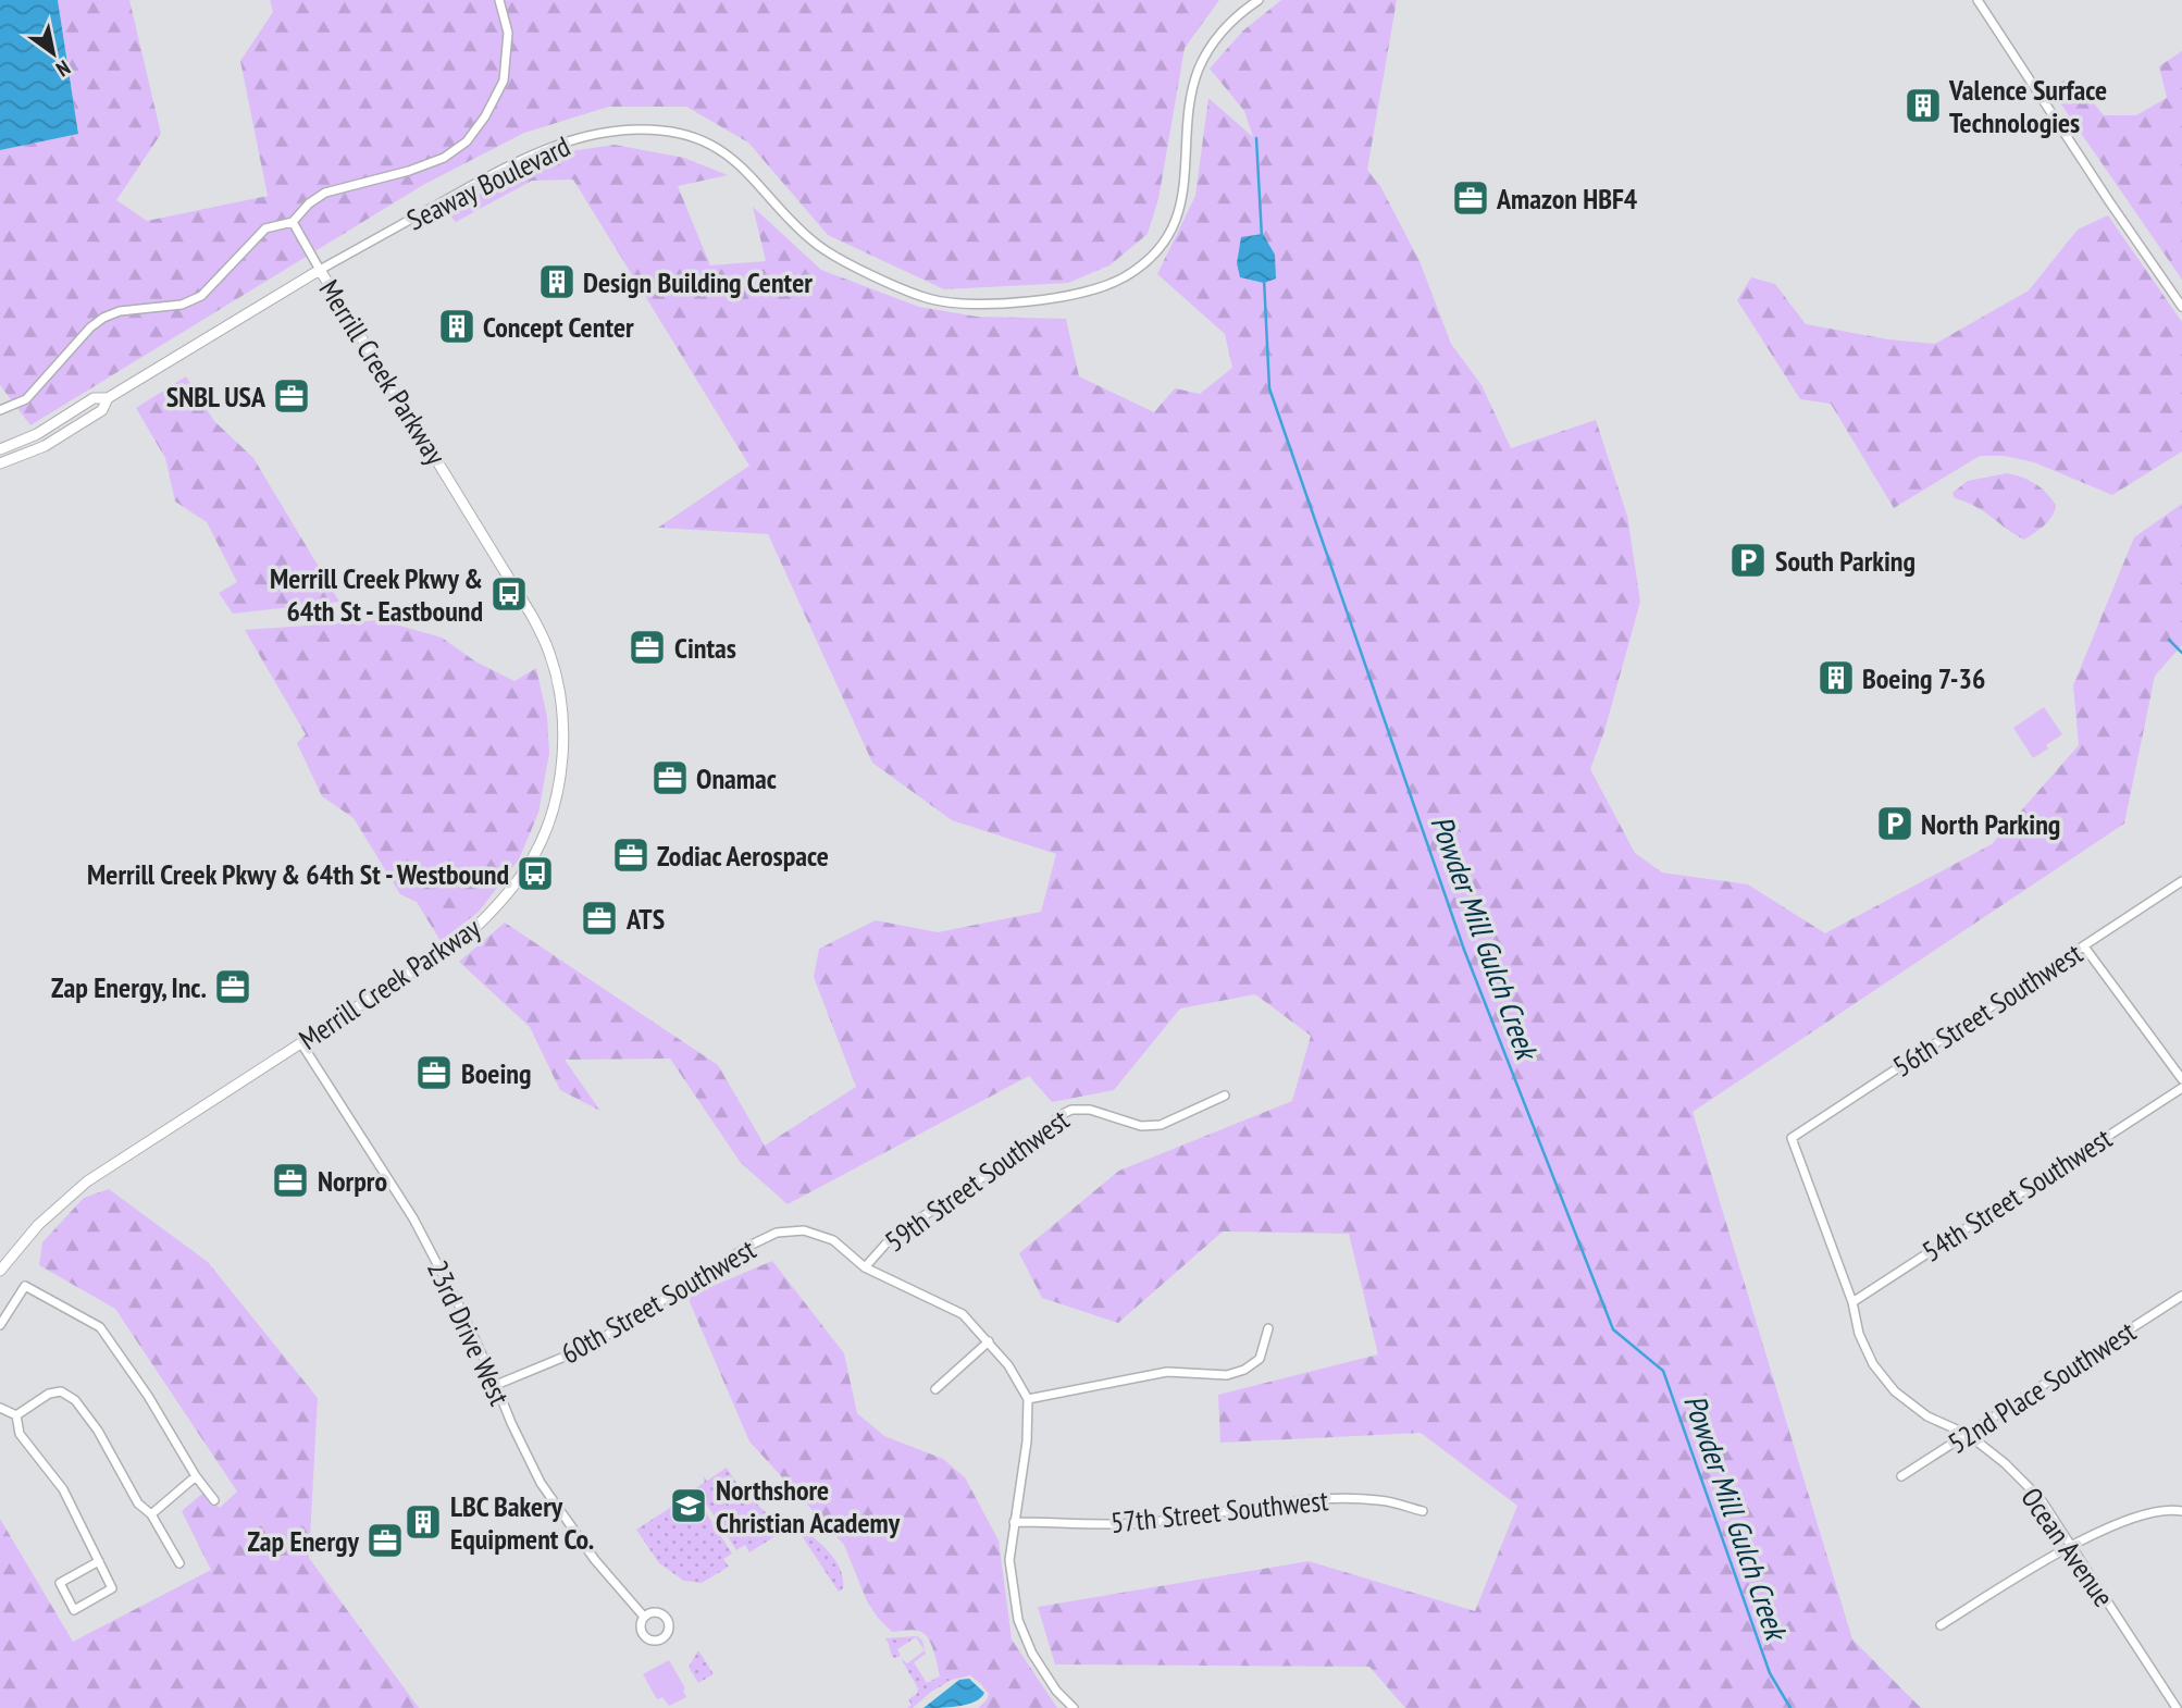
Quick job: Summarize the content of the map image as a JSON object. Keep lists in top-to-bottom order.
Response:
{
  "streets": {
    "street": [
      "Seaway Boulevard",
      "Merrill Creek Parkway",
      "56th Street Southwest",
      "59th Street Southwest",
      "54th Street Southwest",
      "60th Street Southwest",
      "23rd Drive West",
      "52nd Place Southwest",
      "57th Street Southwest",
      "Ocean Avenue"
    ]
  },
  "crossings": [
    ["Seaway Boulevard", "Merrill Creek Parkway"],
    ["Merrill Creek Parkway", "23rd Drive West"],
    ["56th Street Southwest", "Ocean Avenue"],
    ["59th Street Southwest", "60th Street Southwest"],
    ["54th Street Southwest", "Ocean Avenue"],
    ["60th Street Southwest", "23rd Drive West"],
    ["52nd Place Southwest", "Ocean Avenue"]
  ],
  "water": ["Powder Mill Gulch Creek"],
  "places": {
    "building": [
      "Valence Surface Technologies",
      "Design Building Center",
      "Concept Center",
      "Boeing 7-36",
      "LBC Bakery Equipment Co."
    ],
    "office": [
      "Amazon HBF4",
      "SNBL USA",
      "Cintas",
      "Onamac",
      "Zodiac Aerospace",
      "ATS",
      "Zap Energy, Inc.",
      "Boeing",
      "Norpro",
      "Zap Energy"
    ],
    "parking": ["South Parking", "North Parking"],
    "bus stop": ["Merrill Creek Pkwy & 64th St - Eastbound", "Merrill Creek Pkwy & 64th St - Westbound"],
    "school or university": ["Northshore Christian Academy"]
  },
  "north": "bottom right"
}
